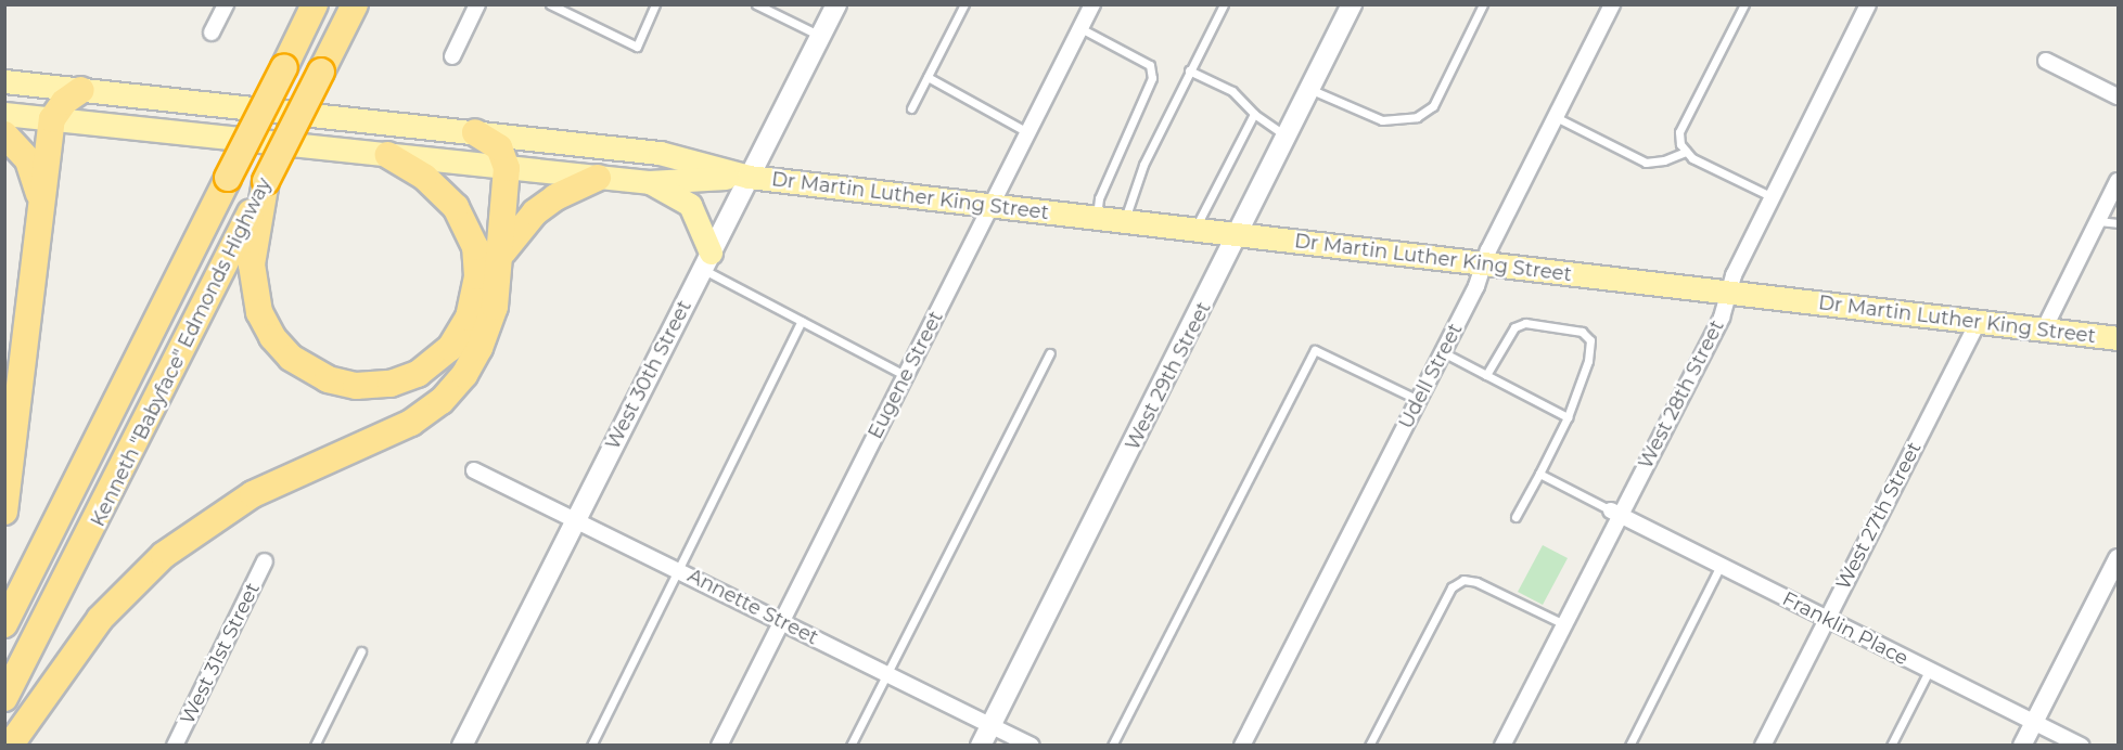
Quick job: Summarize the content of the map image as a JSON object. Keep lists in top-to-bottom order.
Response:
{
  "streets": {
    "highway": ["Kenneth \"Babyface\" Edmonds Highway"],
    "main road": ["Dr Martin Luther King Street", "West 30th Street", "West 29th Street"],
    "street": [
      "Eugene Street",
      "Udell Street",
      "West 28th Street",
      "West 27th Street",
      "Annette Street",
      "Franklin Place",
      "West 31st Street"
    ]
  },
  "crossings": [
    ["Dr Martin Luther King Street", "West 30th Street"],
    ["Dr Martin Luther King Street", "Eugene Street"],
    ["Dr Martin Luther King Street", "West 29th Street"],
    ["Dr Martin Luther King Street", "Udell Street"],
    ["Dr Martin Luther King Street", "West 28th Street"],
    ["Dr Martin Luther King Street", "West 27th Street"],
    ["West 30th Street", "Annette Street"],
    ["Eugene Street", "Annette Street"],
    ["West 29th Street", "Annette Street"],
    ["West 28th Street", "Franklin Place"],
    ["West 27th Street", "Franklin Place"]
  ]
}
